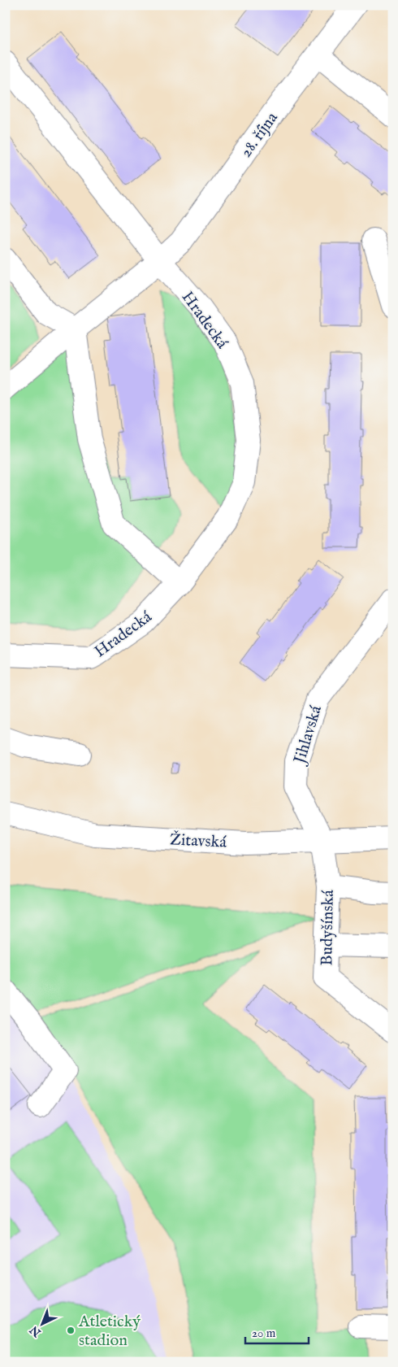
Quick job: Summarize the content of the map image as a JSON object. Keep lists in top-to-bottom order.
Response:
{
  "streets": {
    "street": [
      "28. října",
      "Hradecká",
      "Jihlavská",
      "Žitavská",
      "Budyšínská"
    ]
  },
  "crossings": [
    ["28. října", "Hradecká"],
    ["Jihlavská", "Žitavská"],
    ["Jihlavská", "Budyšínská"],
    ["Žitavská", "Budyšínská"]
  ],
  "places": ["Atletický stadion"],
  "scale_bar": "20 m",
  "north": "bottom left"
}
